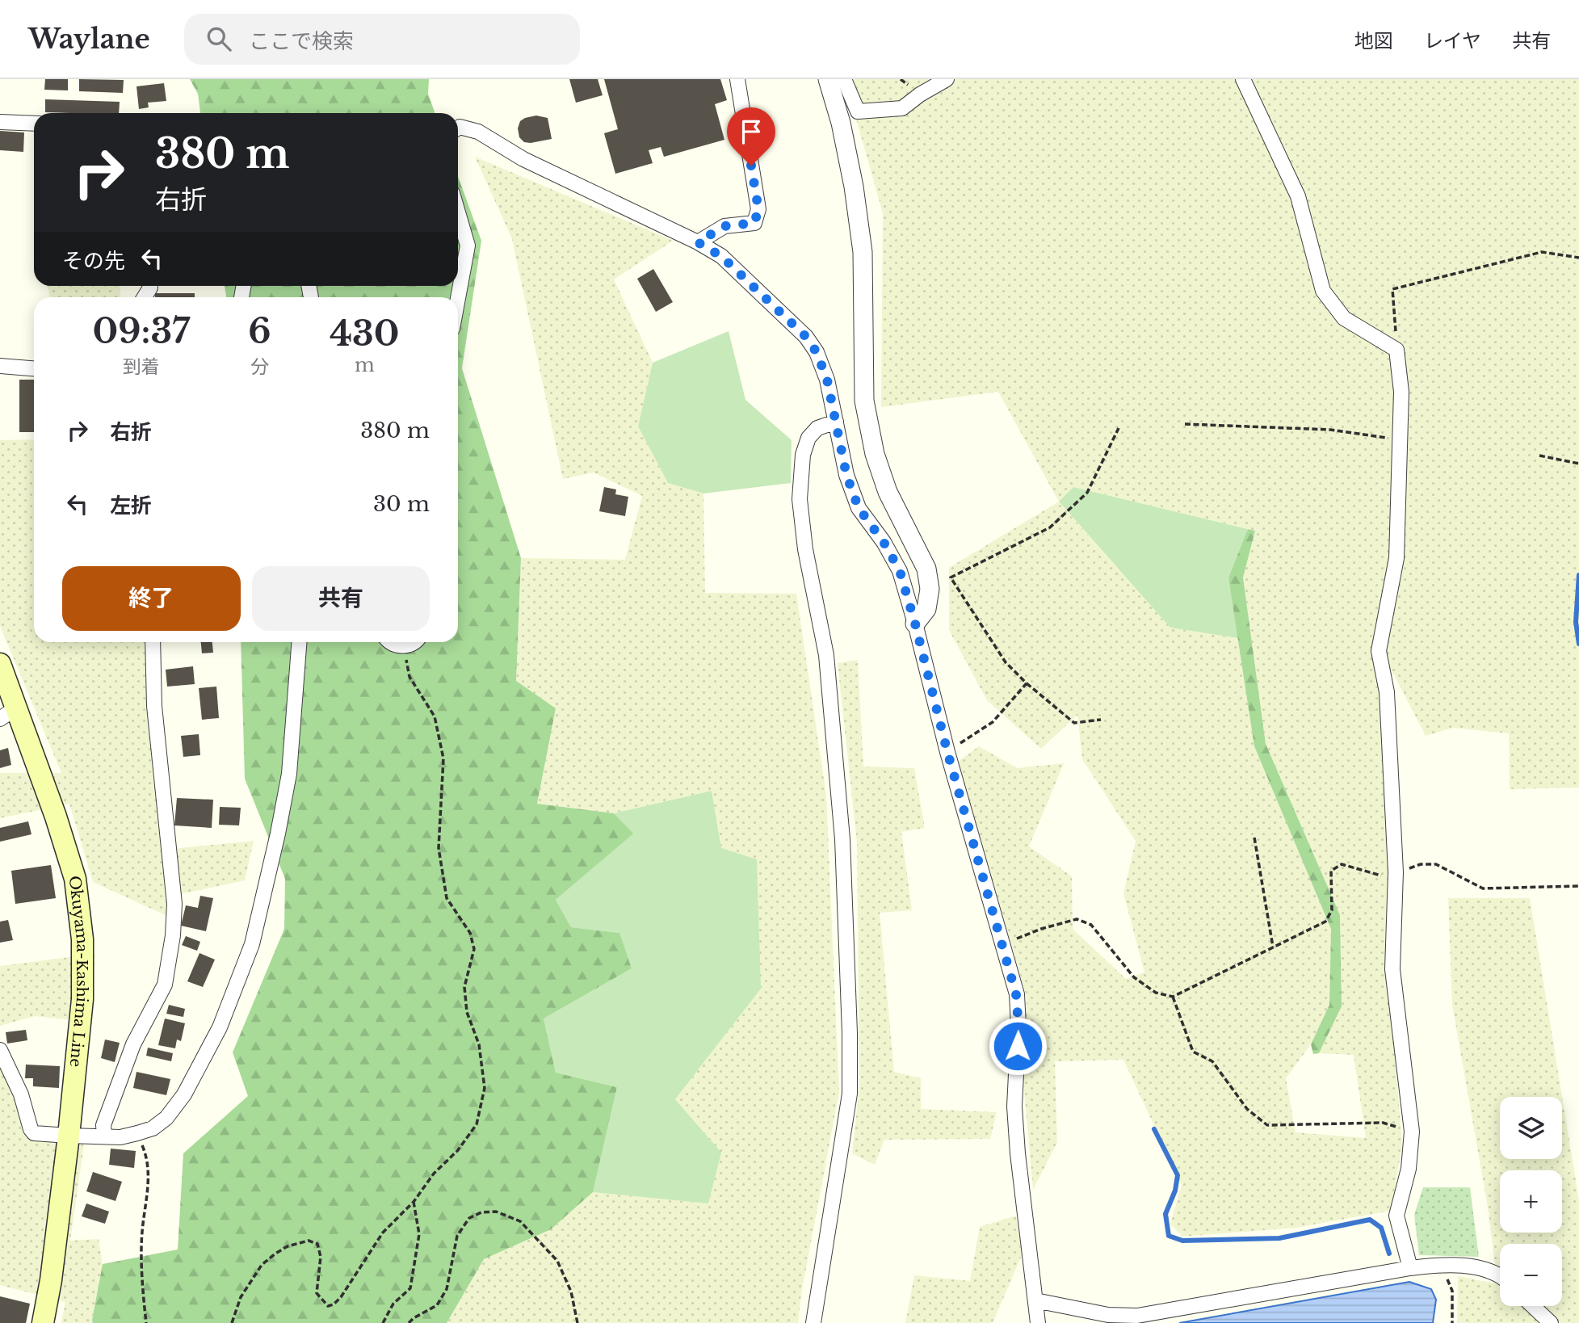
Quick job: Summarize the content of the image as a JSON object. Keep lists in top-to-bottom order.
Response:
{
  "streets": {
    "main road": ["Okuyama-Kashima Line"]
  },
  "page": {
    "header": "Waylane",
    "search": "ここで検索",
    "nav": ["地図", "レイヤ", "共有"],
    "turn": ["380 m", "右折"],
    "then": "その先",
    "eta": [
      "09:37",
      "到着",
      "6",
      "分",
      "430",
      "m"
    ],
    "list": [
      {
        "name": "右折",
        "value": "380 m"
      },
      {
        "name": "左折",
        "value": "30 m"
      }
    ],
    "buttons": ["終了", "共有"],
    "map_buttons": ["+", "−"]
  }
}
